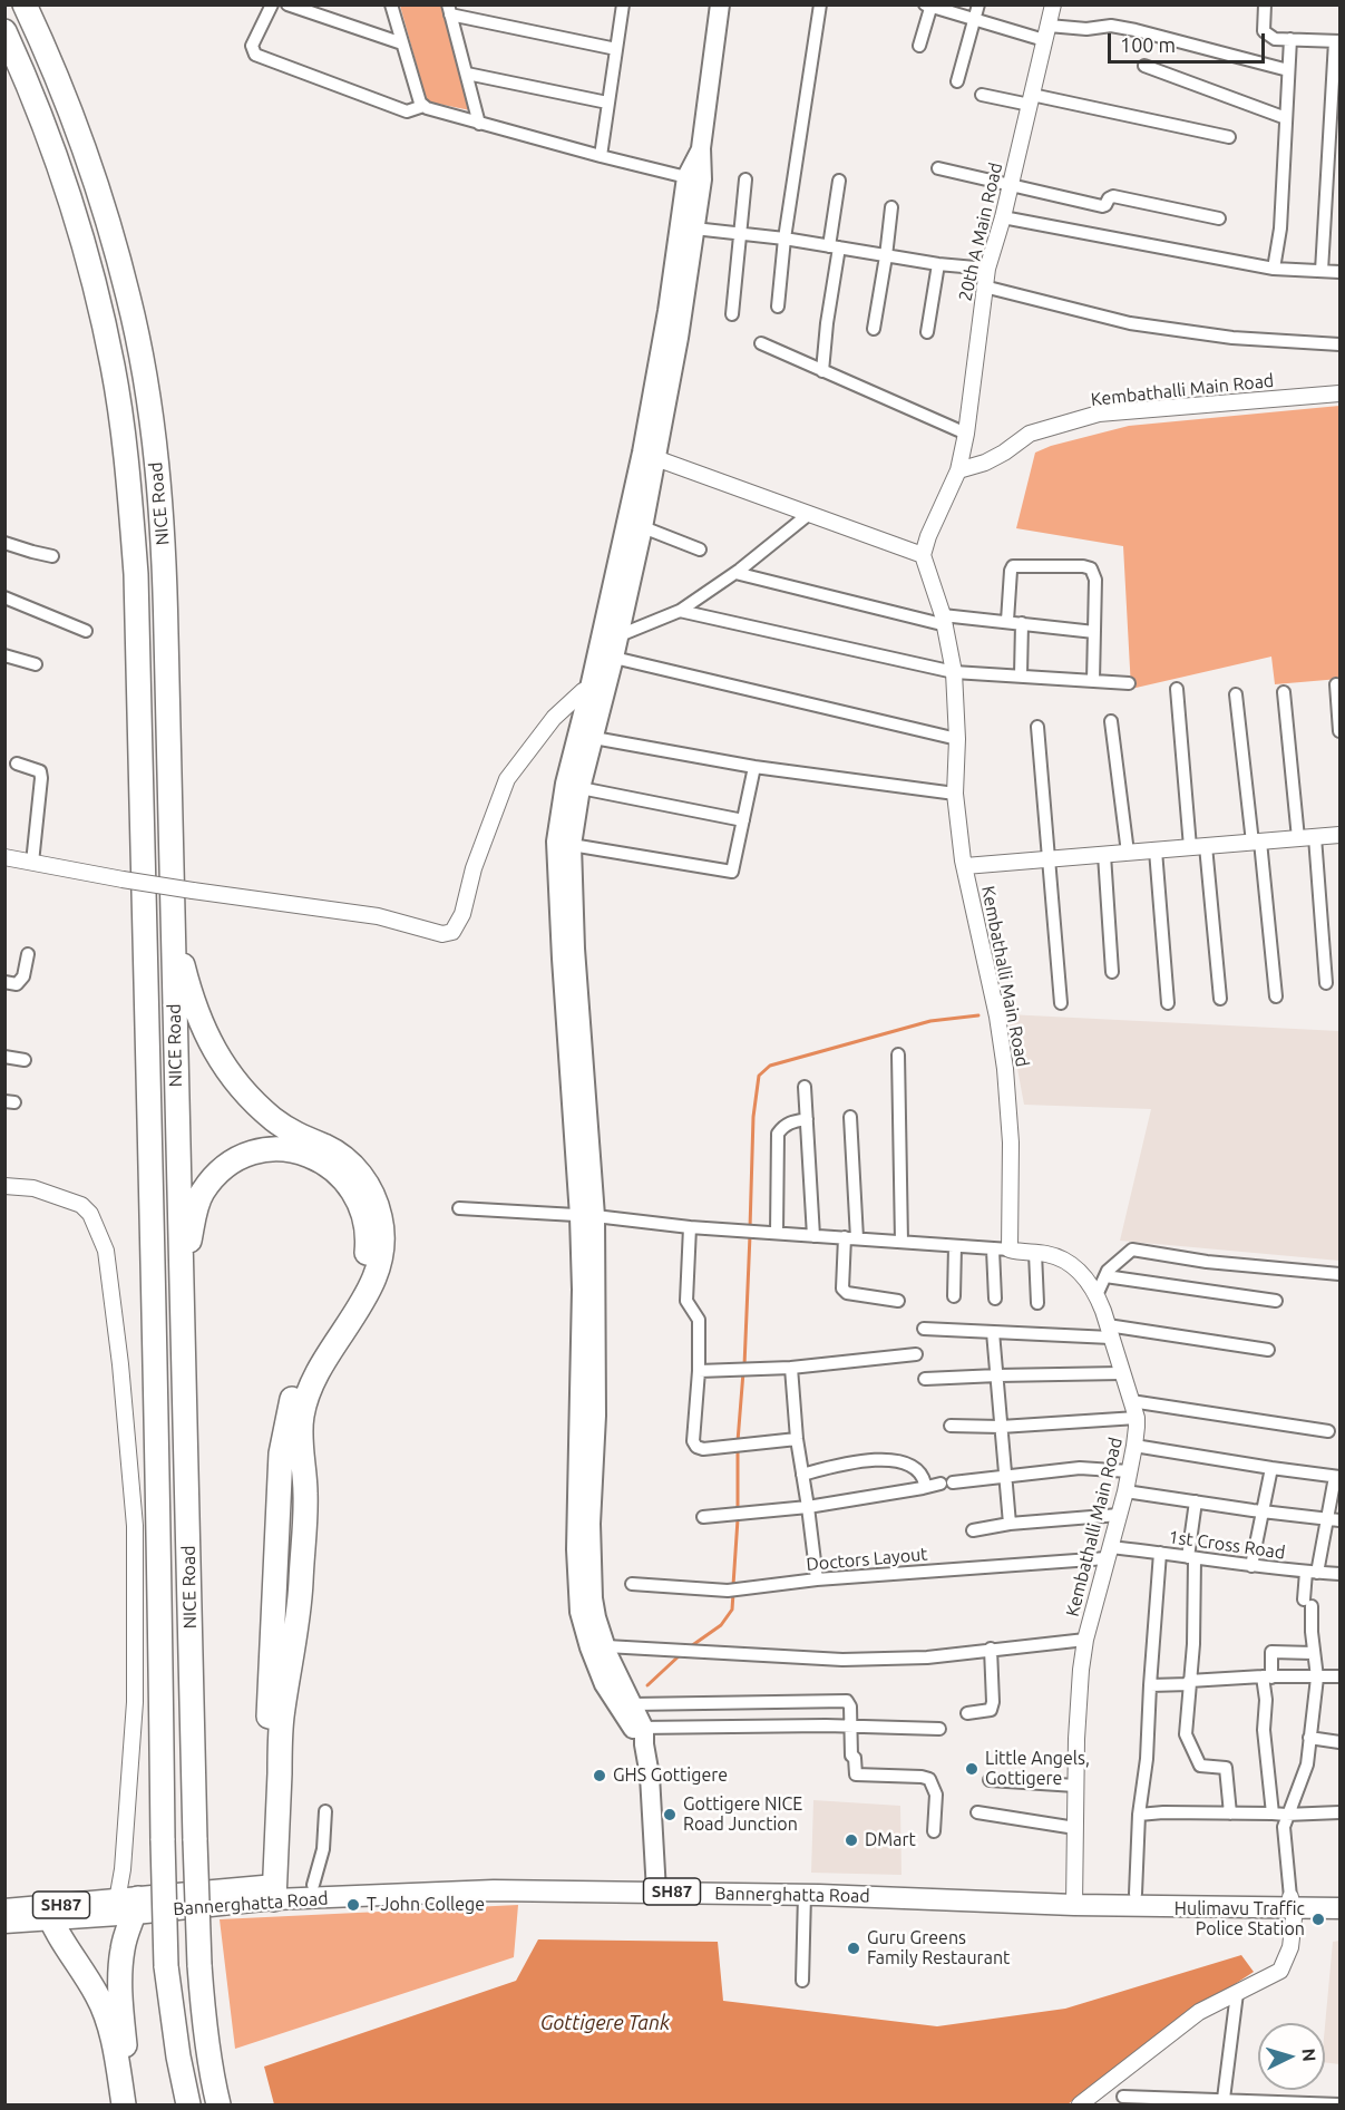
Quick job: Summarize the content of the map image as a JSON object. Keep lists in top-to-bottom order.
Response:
{
  "streets": {
    "highway": ["NICE Road"],
    "main road": ["SH87", "Bannerghatta Road"],
    "street": [
      "20th A Main Road",
      "Kembathalli Main Road",
      "1st Cross Road",
      "Doctors Layout"
    ]
  },
  "crossings": [
    ["20th A Main Road", "Kembathalli Main Road"],
    ["Kembathalli Main Road", "1st Cross Road"],
    ["Kembathalli Main Road", "Doctors Layout"],
    ["Kembathalli Main Road", "Bannerghatta Road"],
    ["1st Cross Road", "Doctors Layout"]
  ],
  "water": ["Gottigere Tank"],
  "places": [
    "Little Angels, Gottigere",
    "GHS Gottigere",
    "Gottigere NICE Road Junction",
    "DMart",
    "T John College",
    "Hulimavu Traffic Police Station",
    "Guru Greens Family Restaurant"
  ],
  "scale_bar": "100 m",
  "north": "right"
}
